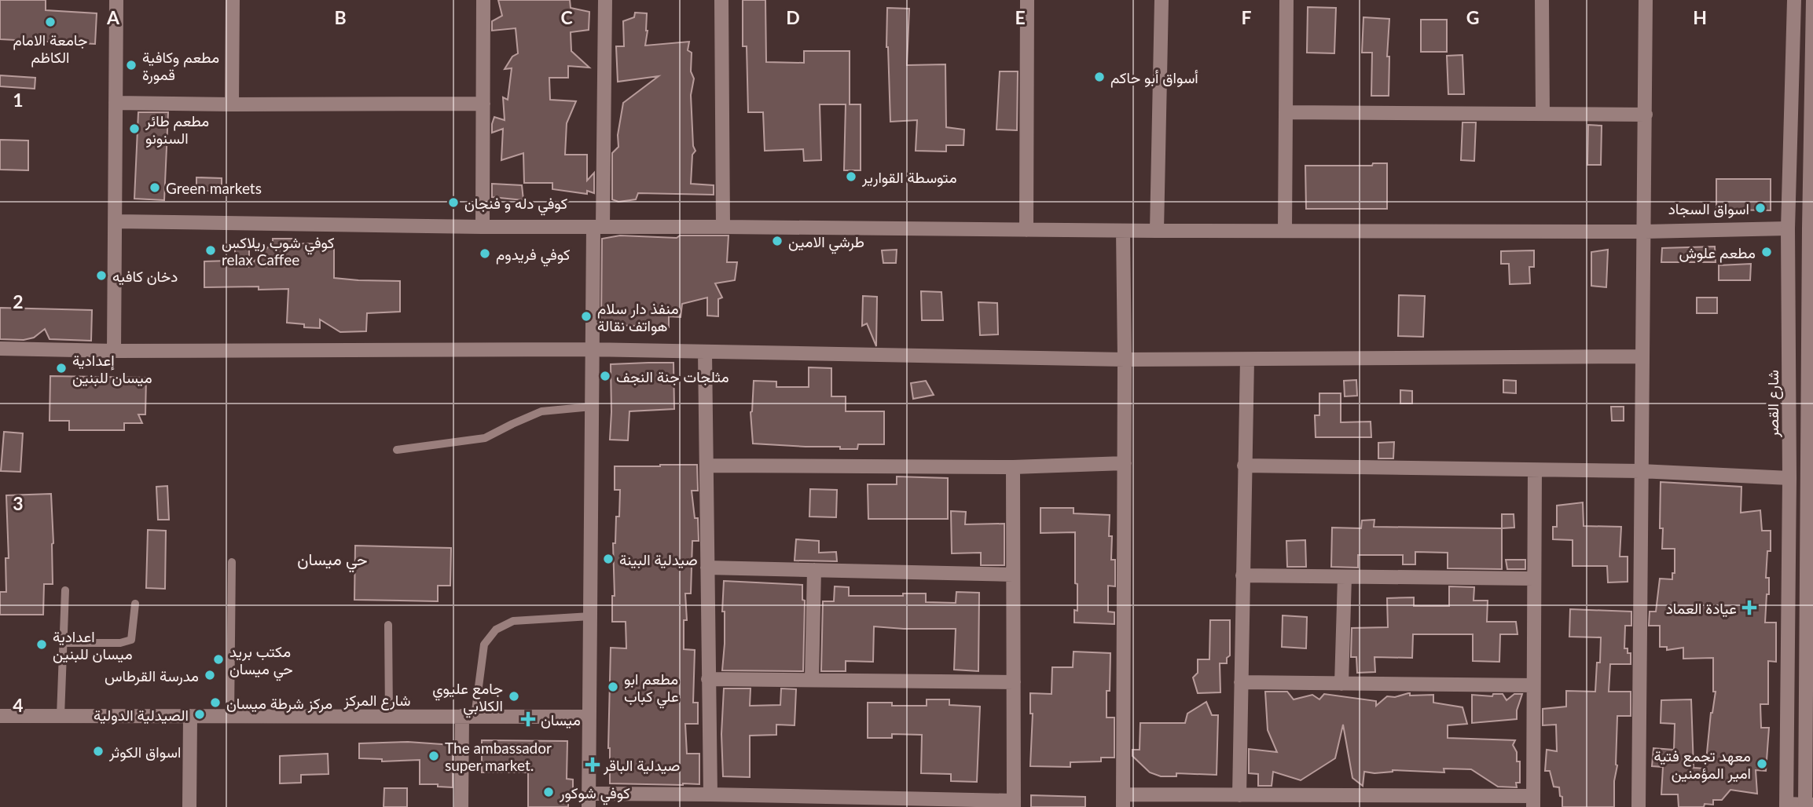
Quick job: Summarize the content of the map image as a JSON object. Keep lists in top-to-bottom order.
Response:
{
  "streets": {
    "street": ["شارع القصر", "شارع المركز"]
  },
  "districts": ["حي ميسان"],
  "places": {
    "other": [
      "جامعة الامام الكاظم",
      "مطعم وكافية قمورة",
      "أسواق أبو حاكم",
      "مطعم طائر السنونو",
      "متوسطة القوارير",
      "Green markets",
      "كوفي دله و فنجان",
      "اسواق السجاد",
      "طرشي الامين",
      "كوفي شوب ريلاكس relax Caffee",
      "مطعم علوش",
      "كوفي فريدوم",
      "دخان كافيه",
      "منفذ دار سلام هواتف نقالة",
      "إعدادية ميسان للبنين",
      "مثلجات جنة النجف",
      "صيدلية البينة",
      "اعدادية ميسان للبنين",
      "مكتب بريد حي ميسان",
      "مدرسة القرطاس",
      "مطعم ابو علي كباب",
      "جامع عليوي الكلابي",
      "مركز شرطة ميسان",
      "الصيدلية الدولية",
      "اسواق الكوثر",
      "The ambassador super market.",
      "معهد تجمع فتية امير المؤمنين",
      "كوفي شوكور"
    ],
    "health": ["عيادة العماد", "ميسان", "صيدلية الباقر"]
  },
  "grid": {
    "columns": [
      "A",
      "B",
      "C",
      "D",
      "E",
      "F",
      "G",
      "H"
    ],
    "rows": [
      "1",
      "2",
      "3",
      "4"
    ]
  }
}
